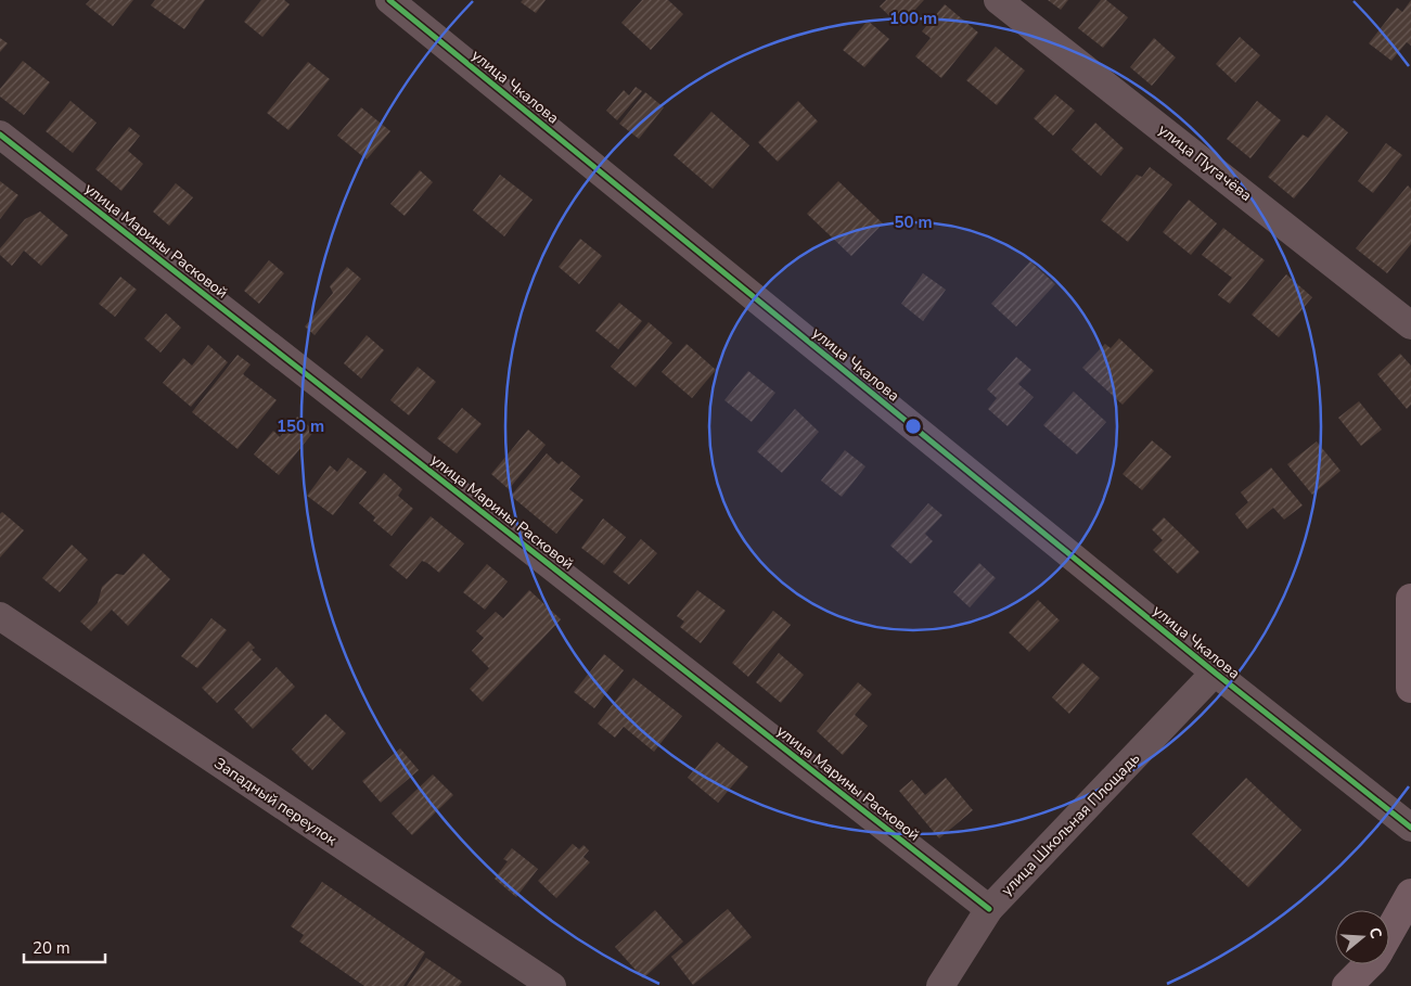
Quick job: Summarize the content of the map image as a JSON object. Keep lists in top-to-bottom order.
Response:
{
  "streets": {
    "street": [
      "улица Чкалова",
      "улица Пугачёва",
      "улица Марины Расковой",
      "Западный переулок",
      "улица Школьная Площадь"
    ]
  },
  "crossings": [
    ["улица Чкалова", "улица Школьная Площадь"],
    ["улица Марины Расковой", "улица Школьная Площадь"]
  ],
  "scale_bar": "20 m",
  "north": "right",
  "rings": ["100 m", "50 m", "150 m"]
}
